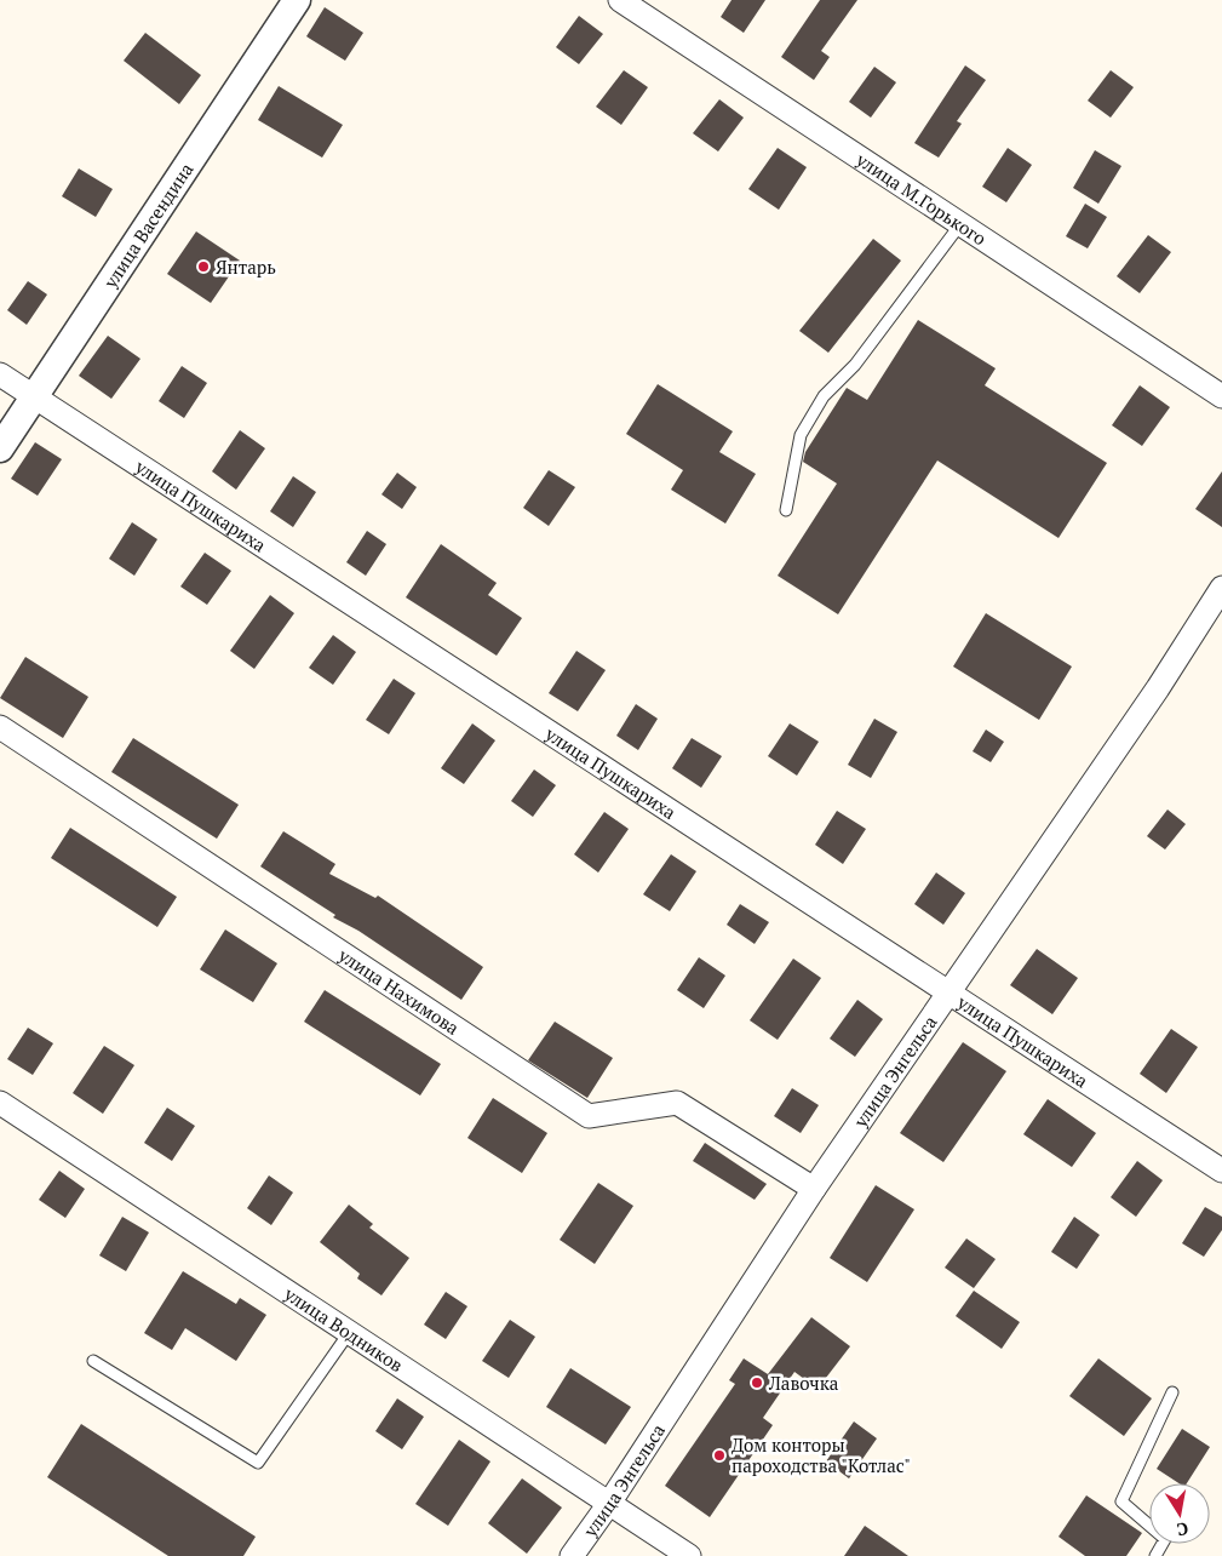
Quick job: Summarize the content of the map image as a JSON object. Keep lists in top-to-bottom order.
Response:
{
  "streets": {
    "street": [
      "улица М.Горького",
      "улица Васендина",
      "улица Пушкариха",
      "улица Нахимова",
      "улица Энгельса",
      "улица Водников"
    ]
  },
  "crossings": [
    ["улица Васендина", "улица Пушкариха"],
    ["улица Пушкариха", "улица Энгельса"],
    ["улица Нахимова", "улица Энгельса"],
    ["улица Энгельса", "улица Водников"]
  ],
  "places": ["Янтарь", "Лавочка", "Дом конторы пароходства \"Котлас\""],
  "north": "bottom"
}
